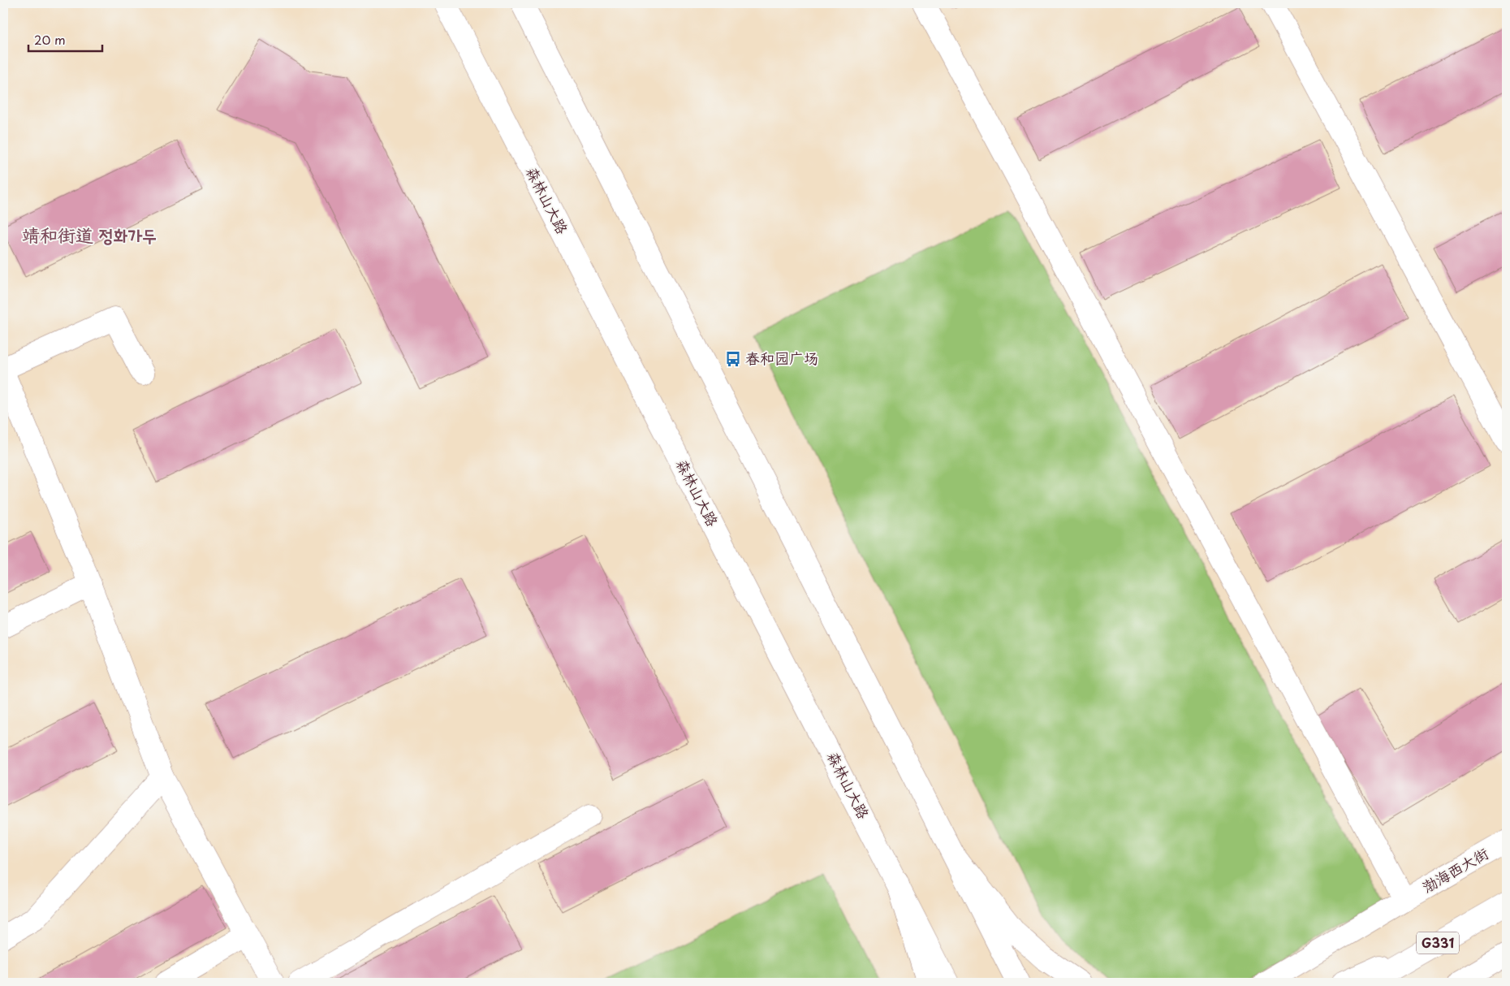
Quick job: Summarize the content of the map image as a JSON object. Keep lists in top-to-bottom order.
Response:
{
  "streets": {
    "main road": ["森林山大路", "渤海西大街", "G331"]
  },
  "districts": ["靖和街道 정화가두"],
  "places": {
    "bus stop": ["春和园广场"]
  },
  "scale_bar": "20 m"
}
